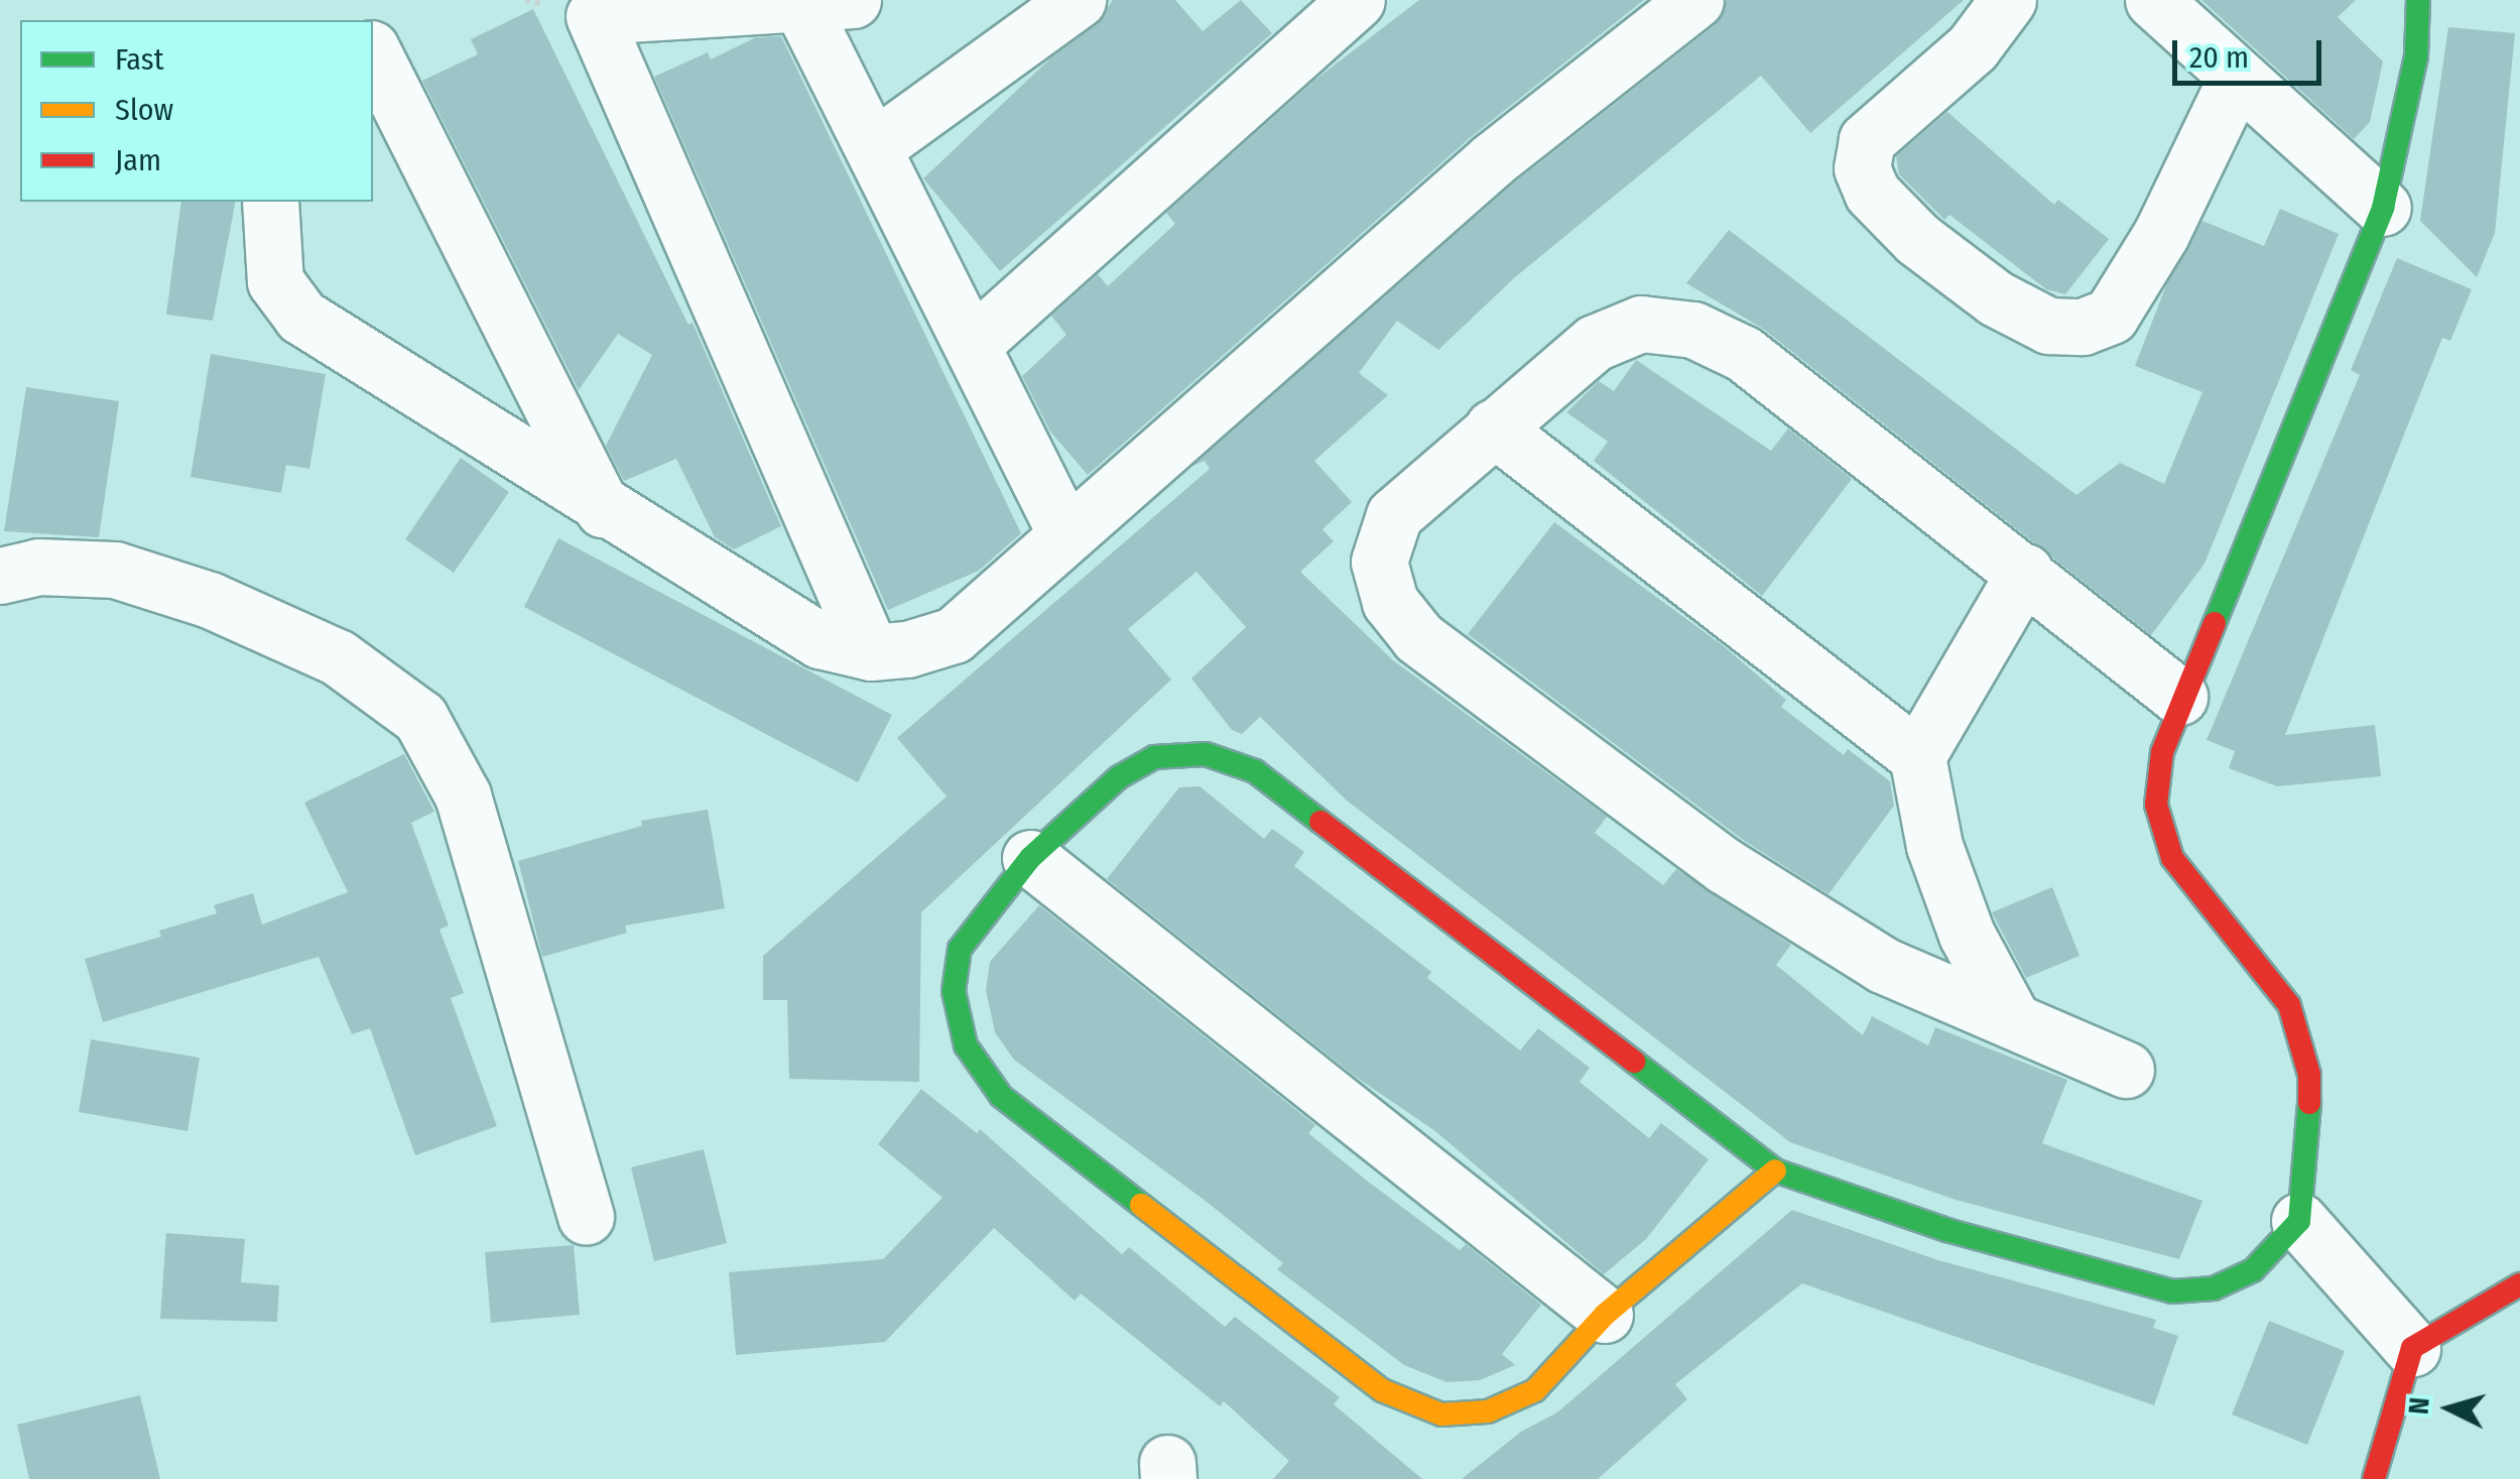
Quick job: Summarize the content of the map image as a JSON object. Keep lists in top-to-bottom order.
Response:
{
  "legend": ["Fast", "Slow", "Jam"],
  "scale_bar": "20 m",
  "north": "left"
}
